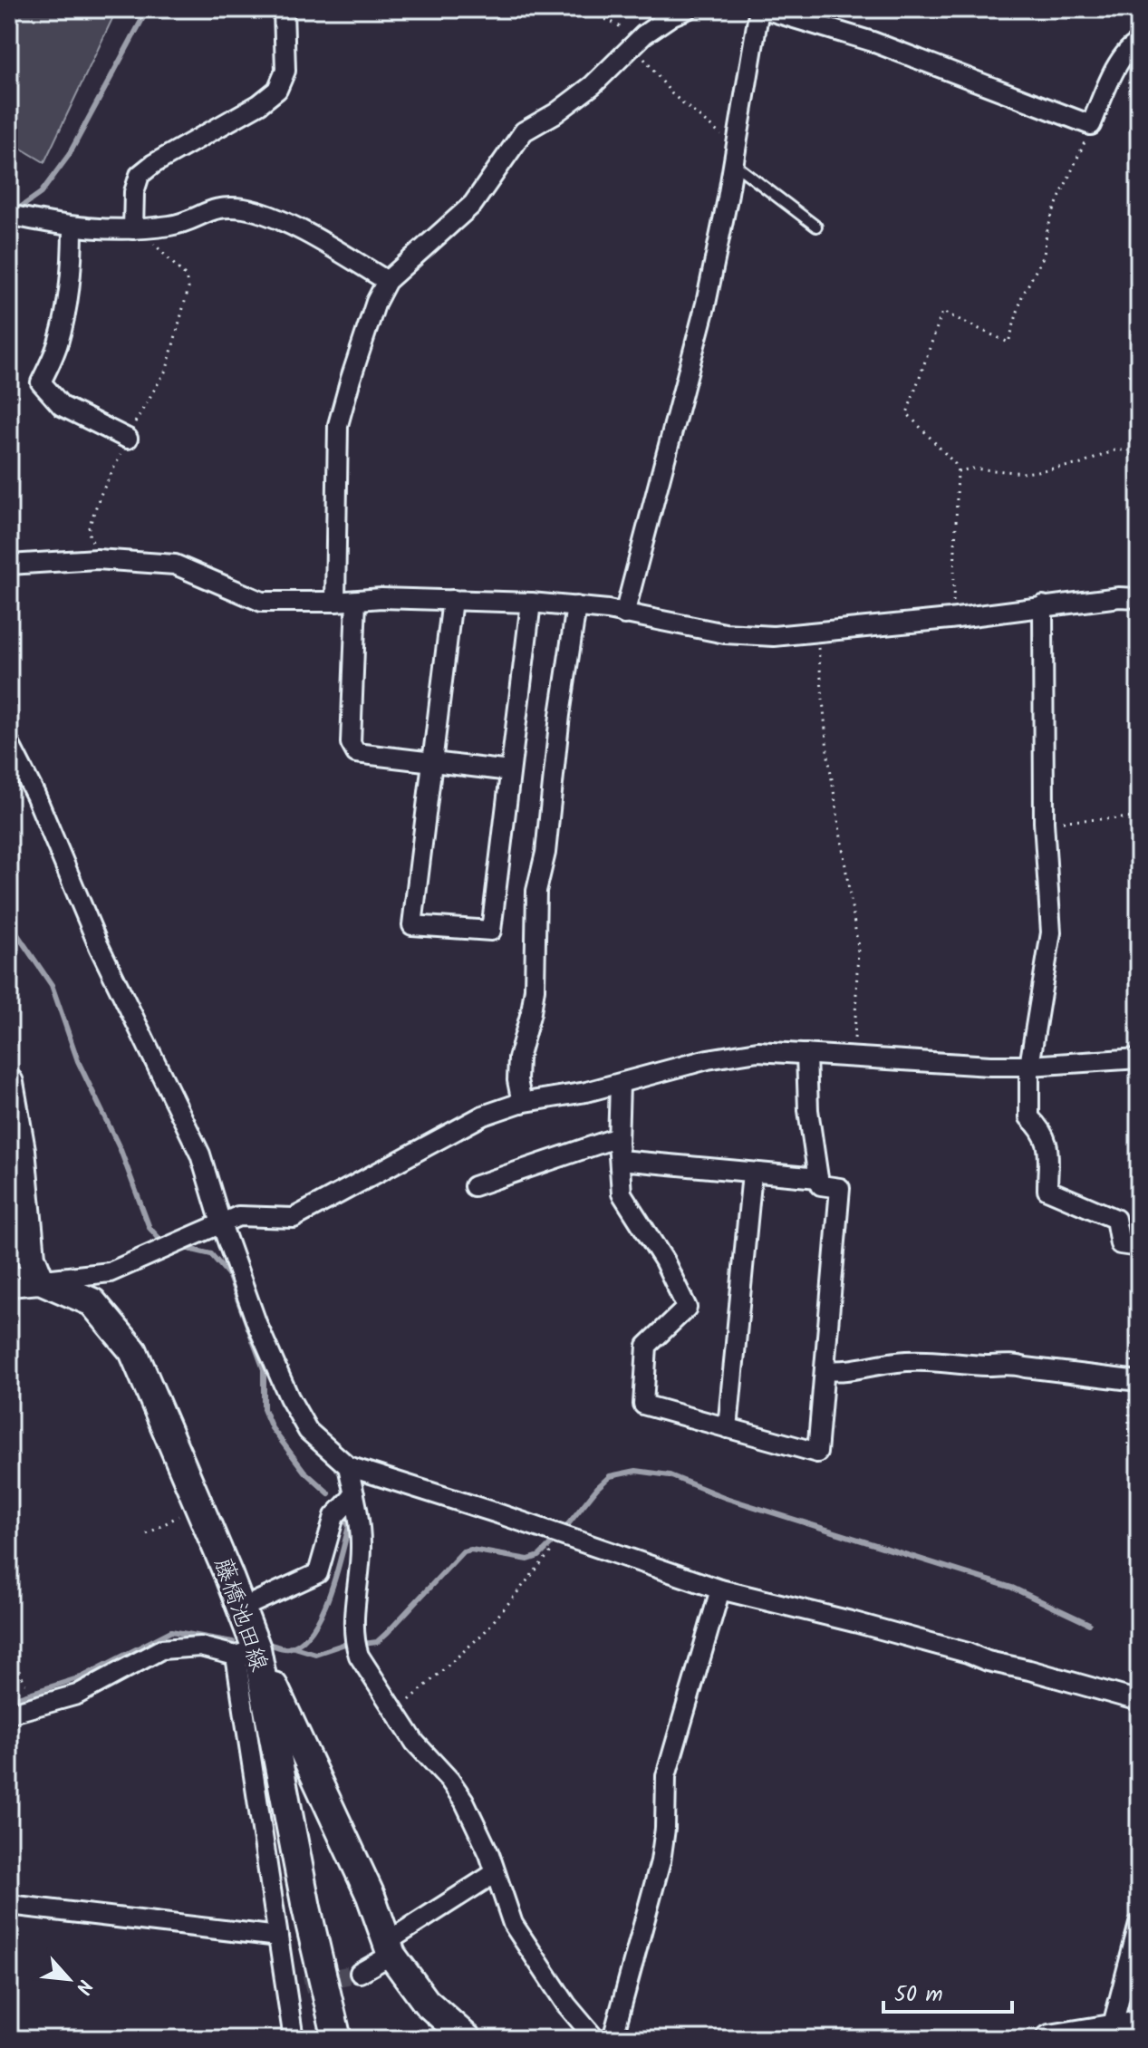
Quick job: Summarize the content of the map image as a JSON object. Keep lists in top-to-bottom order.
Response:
{
  "streets": {
    "main road": ["藤橋池田線"]
  },
  "scale_bar": "50 m",
  "north": "bottom right"
}
